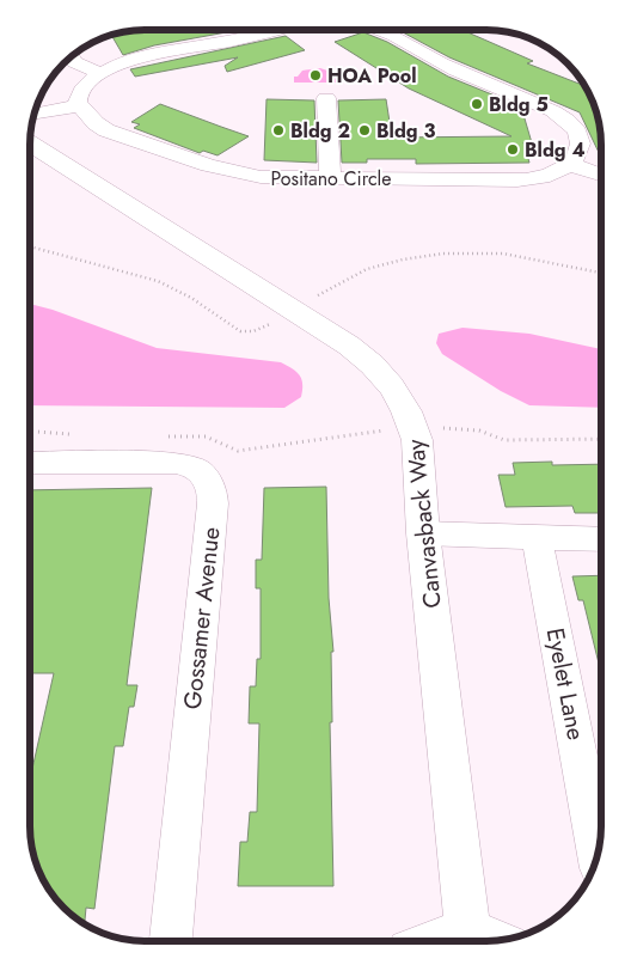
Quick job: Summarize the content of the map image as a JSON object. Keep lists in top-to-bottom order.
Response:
{
  "streets": {
    "street": [
      "Positano Circle",
      "Canvasback Way",
      "Gossamer Avenue",
      "Eyelet Lane"
    ]
  },
  "places": [
    "HOA Pool",
    "Bldg 5",
    "Bldg 2",
    "Bldg 3",
    "Bldg 4"
  ]
}
